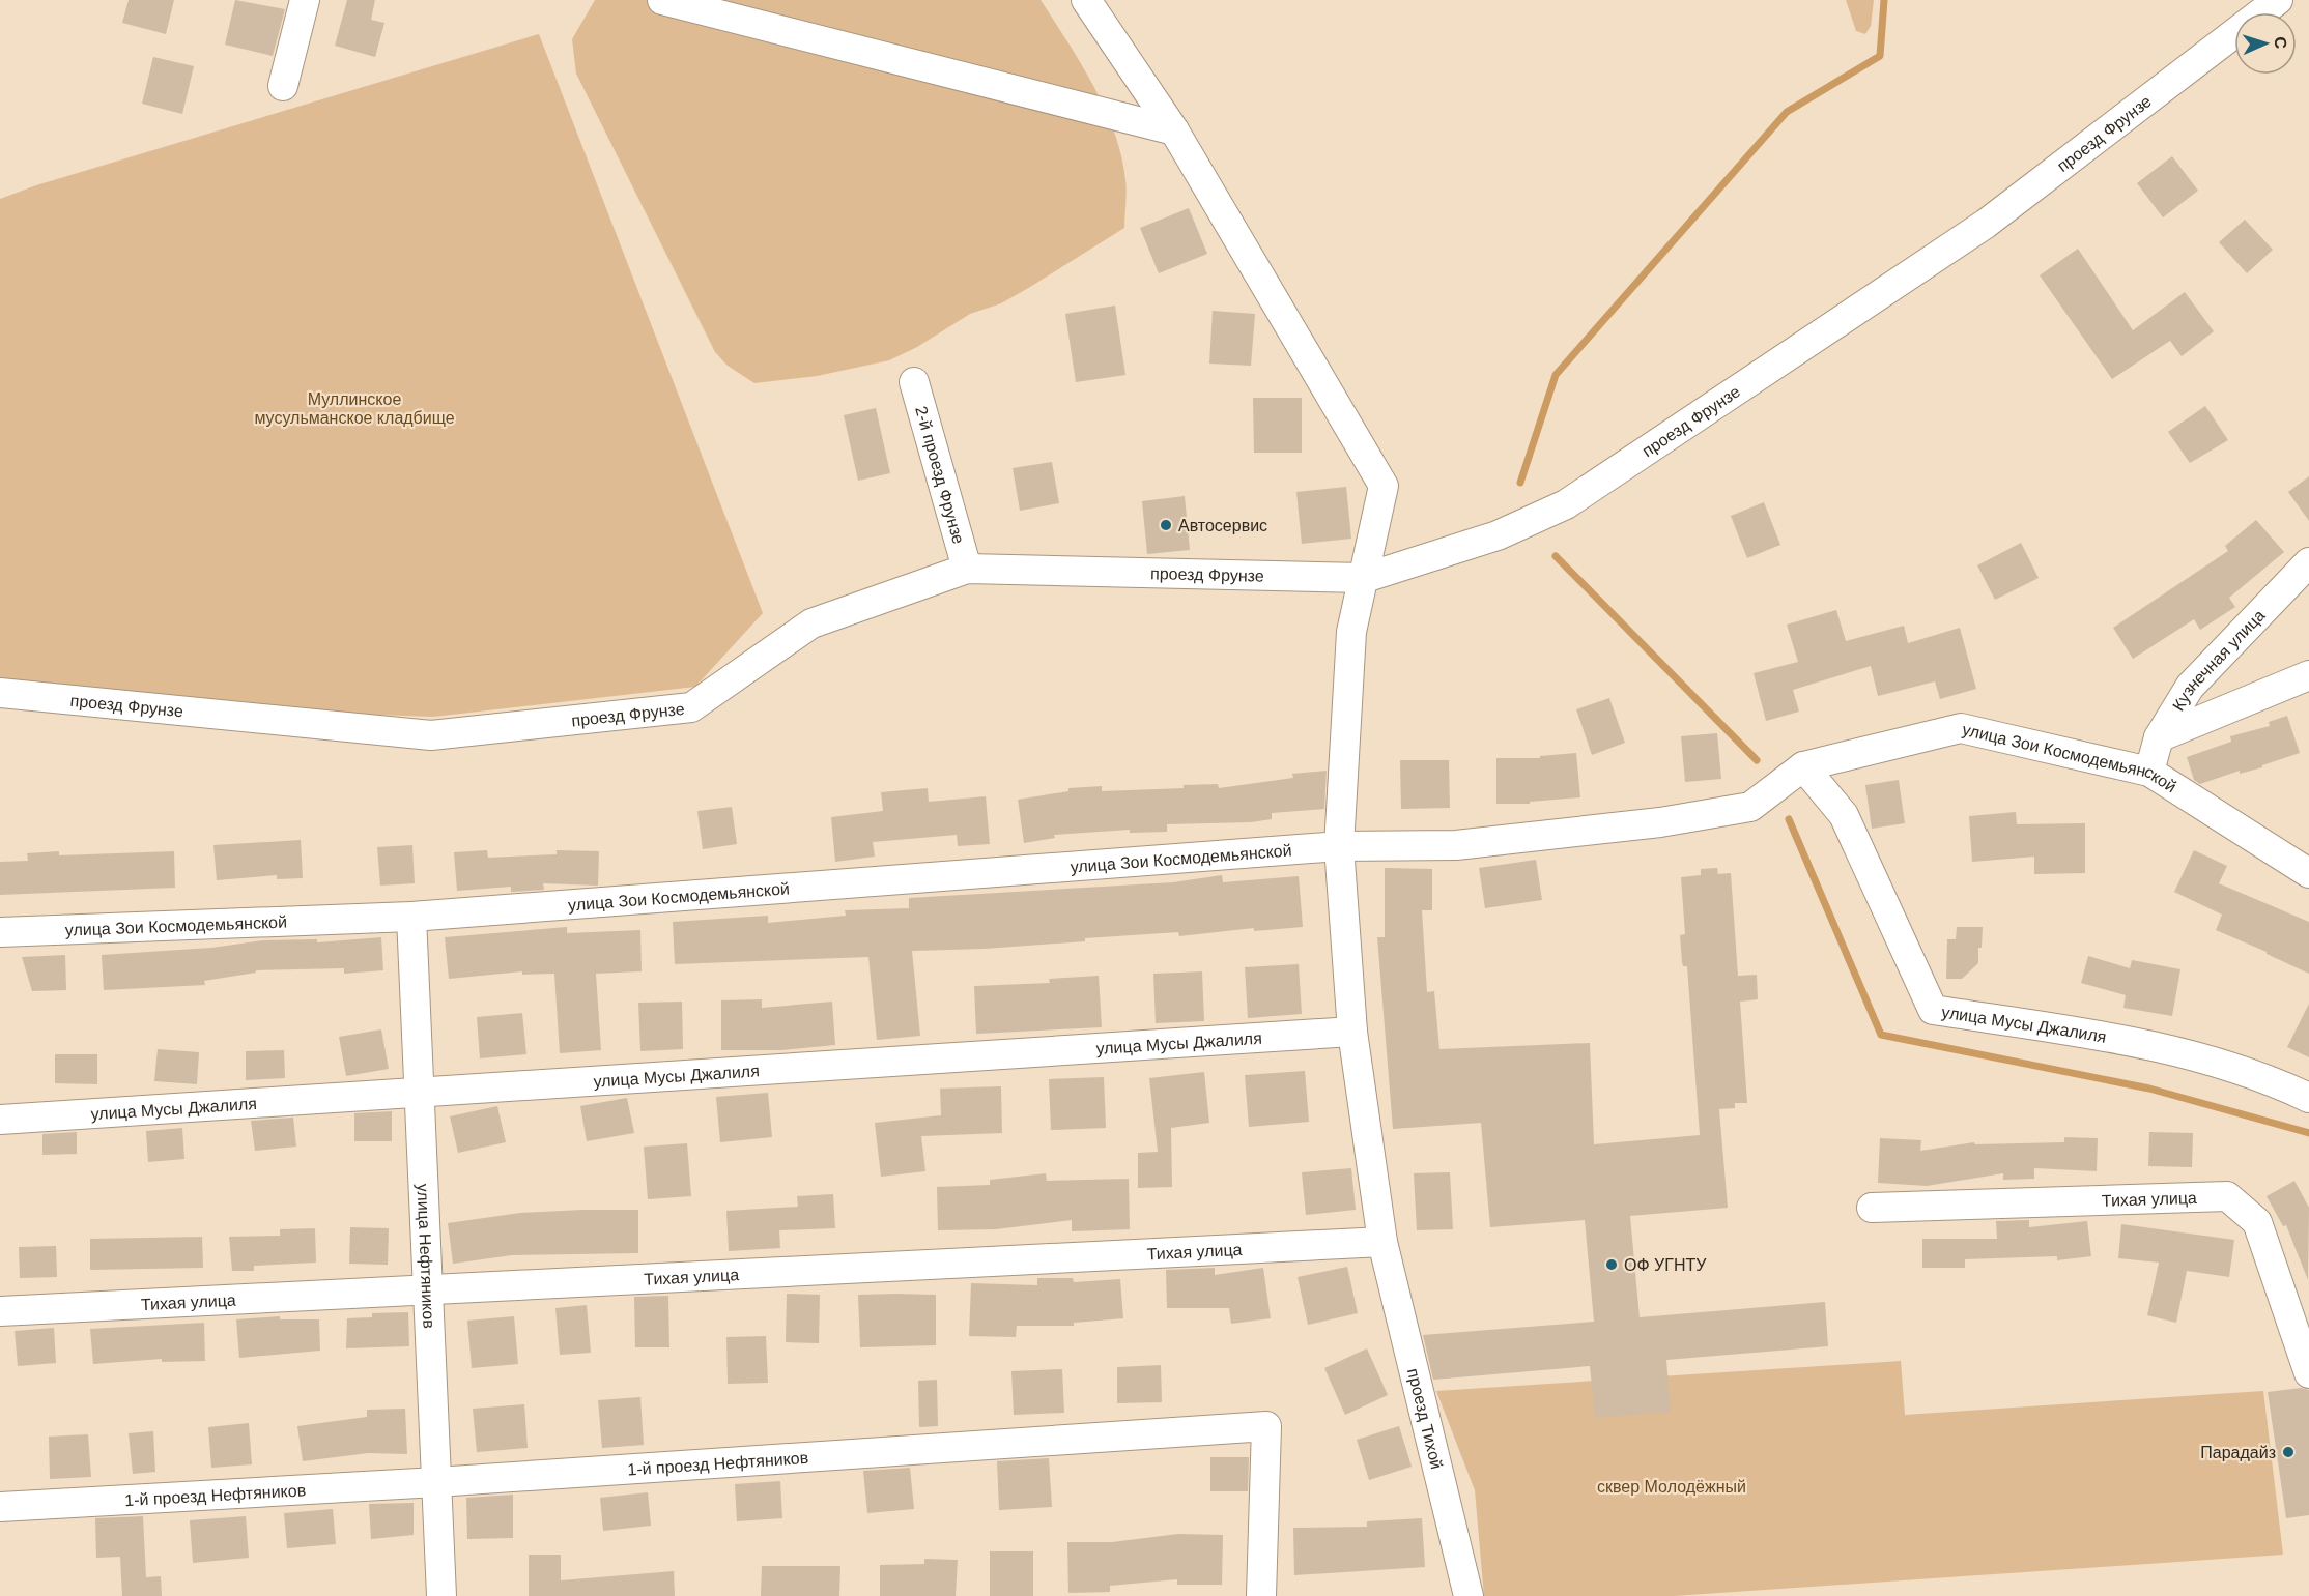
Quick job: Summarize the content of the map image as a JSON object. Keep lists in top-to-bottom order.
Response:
{
  "streets": {
    "street": [
      "проезд Фрунзе",
      "2-й проезд Фрунзе",
      "Кузнечная улица",
      "улица Зои Космодемьянской",
      "улица Мусы Джалиля",
      "Тихая улица",
      "улица Нефтяников",
      "проезд Тихой",
      "1-й проезд Нефтяников"
    ]
  },
  "crossings": [
    ["проезд Фрунзе", "2-й проезд Фрунзе"],
    ["проезд Фрунзе", "проезд Тихой"],
    ["Кузнечная улица", "улица Зои Космодемьянской"],
    ["улица Зои Космодемьянской", "улица Мусы Джалиля"],
    ["улица Зои Космодемьянской", "улица Нефтяников"],
    ["улица Зои Космодемьянской", "проезд Тихой"],
    ["улица Мусы Джалиля", "улица Нефтяников"],
    ["улица Мусы Джалиля", "проезд Тихой"],
    ["Тихая улица", "улица Нефтяников"],
    ["Тихая улица", "проезд Тихой"],
    ["улица Нефтяников", "1-й проезд Нефтяников"]
  ],
  "parks": ["Муллинское мусульманское кладбище", "сквер Молодёжный"],
  "places": ["Автосервис", "ОФ УГНТУ", "Парадайз"],
  "north": "right"
}
